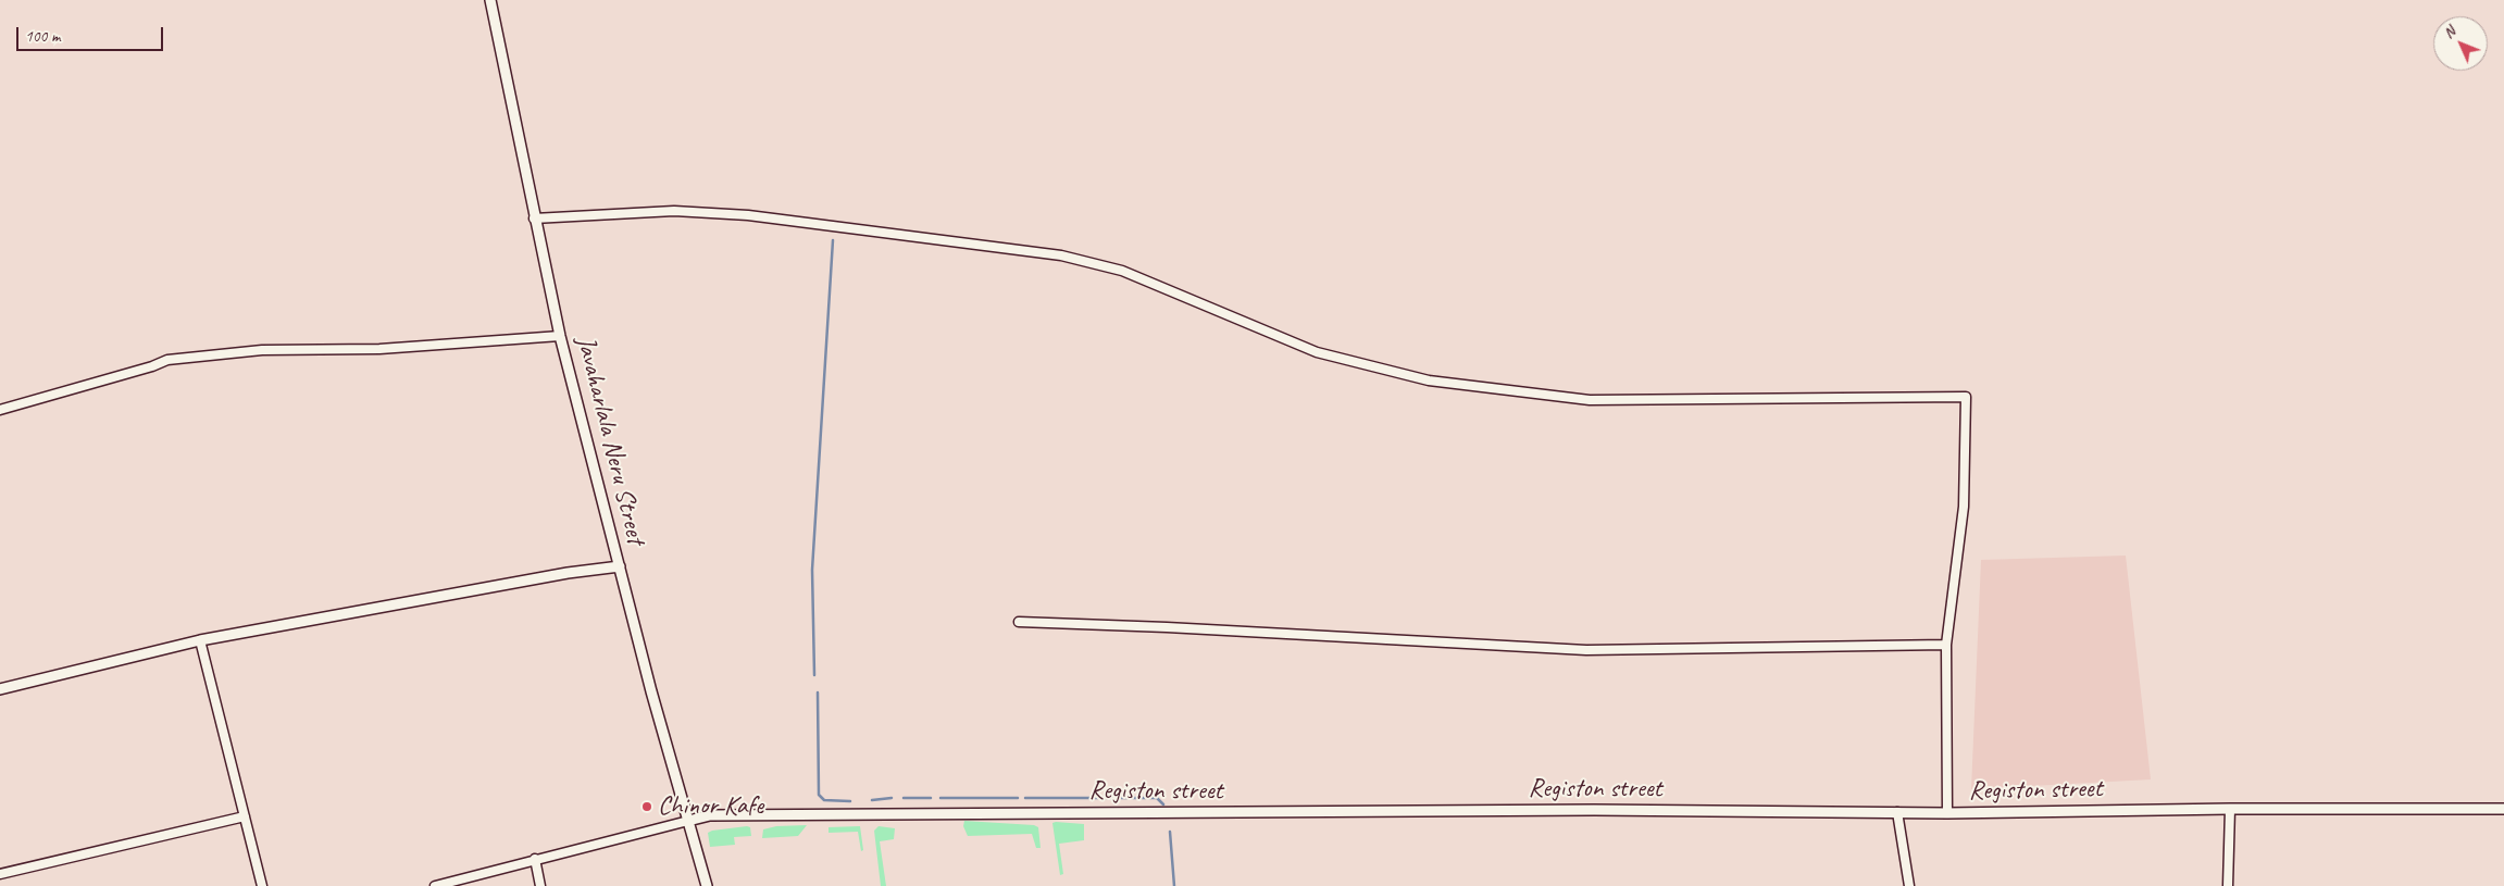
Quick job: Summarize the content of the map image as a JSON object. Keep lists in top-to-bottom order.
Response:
{
  "streets": {
    "street": ["Javaharlala Neru Street", "Registon street"]
  },
  "crossings": [
    ["Javaharlala Neru Street", "Registon street"]
  ],
  "places": ["Chinor Kafe"],
  "scale_bar": "100 m",
  "north": "top left"
}
